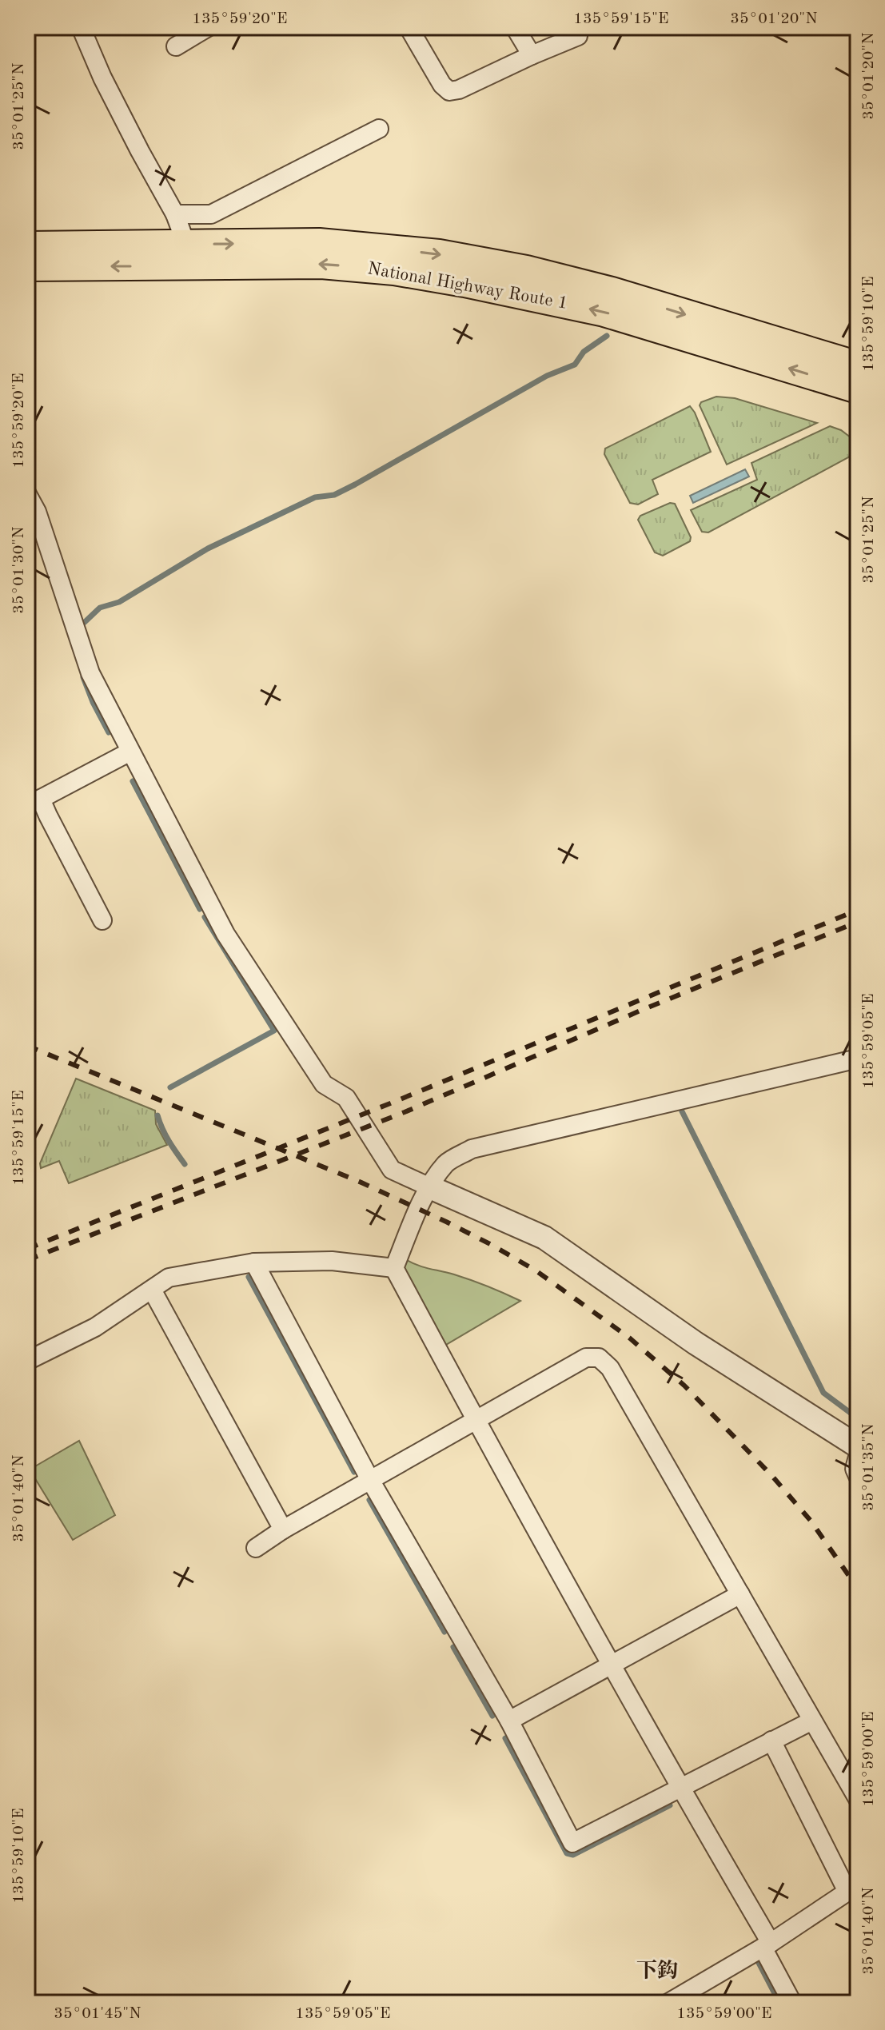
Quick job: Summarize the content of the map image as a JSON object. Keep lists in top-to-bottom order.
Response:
{
  "streets": {
    "highway": ["National Highway Route 1"]
  },
  "districts": ["下鈎"],
  "coordinates": [
    "135°59'20\"E",
    "135°59'15\"E",
    "35°01'20\"N",
    "35°01'25\"N",
    "135°59'10\"E",
    "35°01'30\"N",
    "135°59'05\"E",
    "35°01'35\"N",
    "35°01'40\"N",
    "135°59'00\"E",
    "35°01'45\"N"
  ]
}
